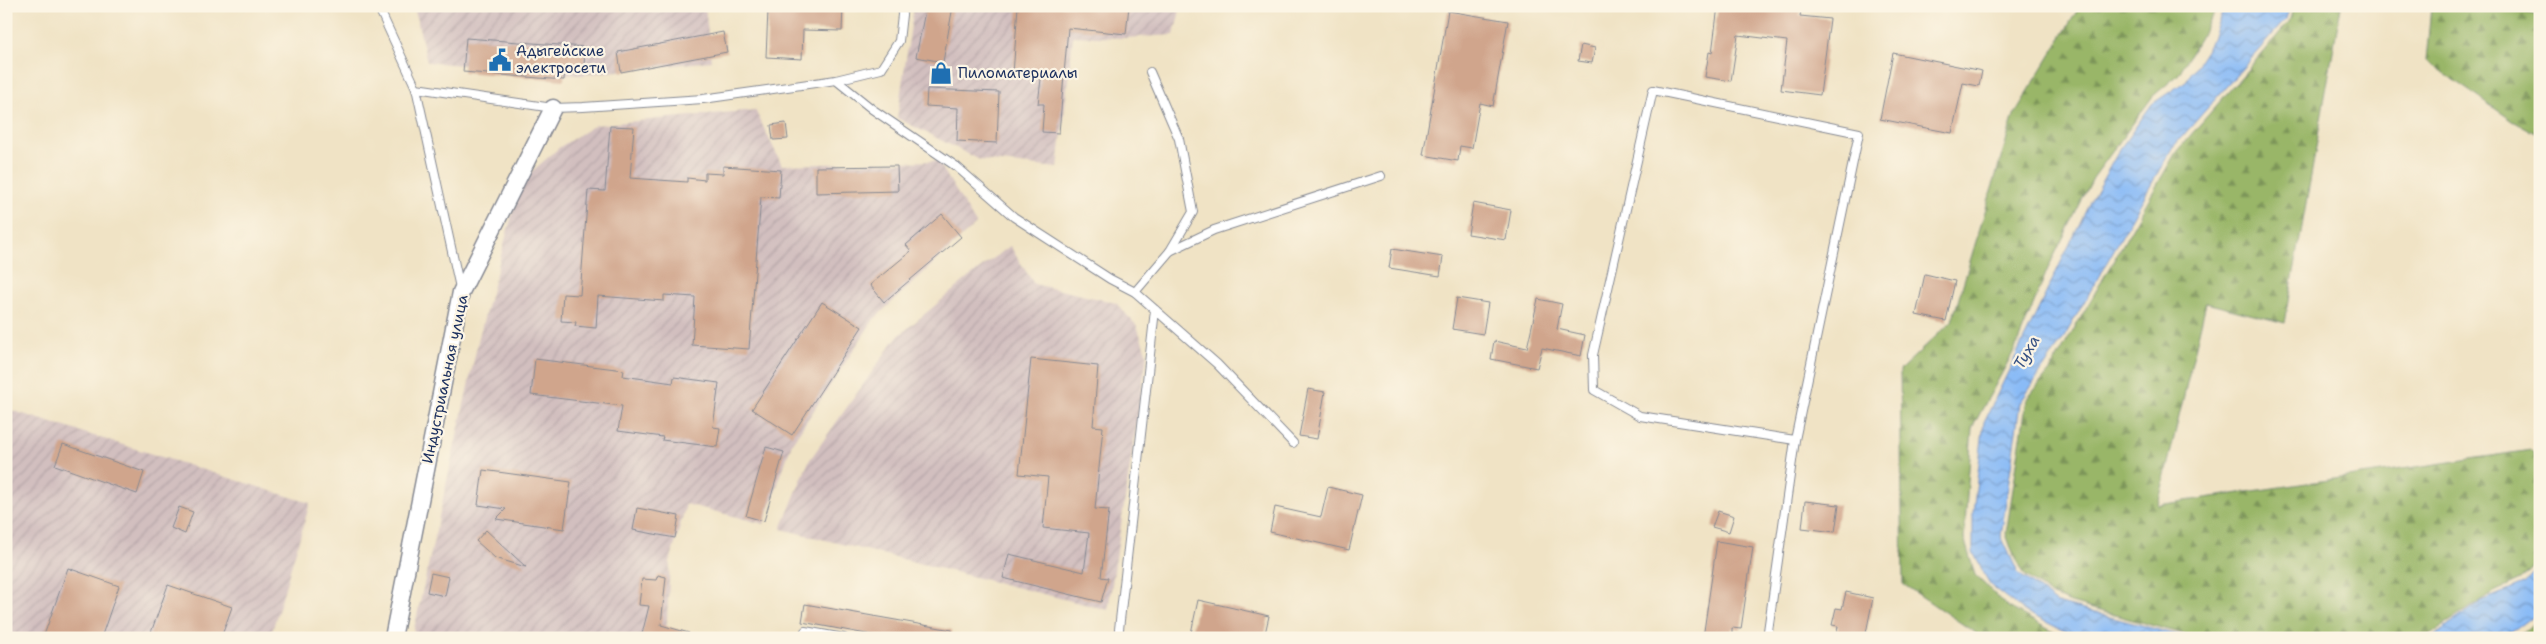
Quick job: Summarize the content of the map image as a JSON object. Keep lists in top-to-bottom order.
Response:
{
  "streets": {
    "street": ["Индустриальная улица"]
  },
  "water": ["Туха"],
  "places": {
    "public building": ["Адыгейские электросети"],
    "shop": ["Пиломатериалы"]
  }
}
